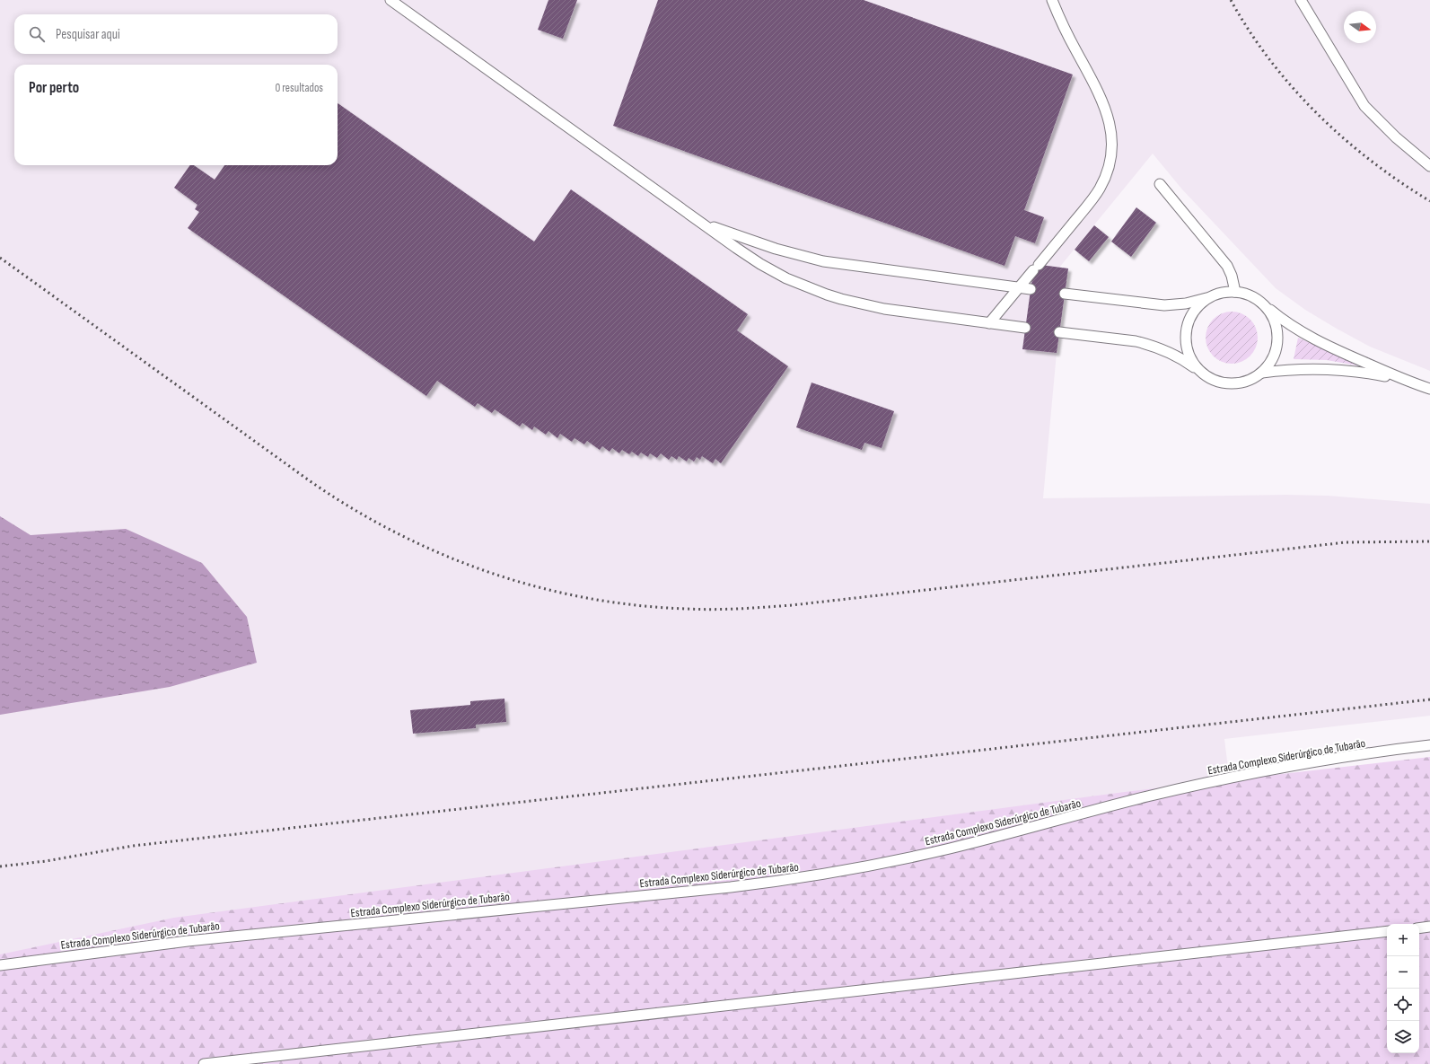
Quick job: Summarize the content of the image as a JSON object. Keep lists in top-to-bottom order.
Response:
{
  "streets": {
    "lane": ["Estrada Complexo Siderúrgico de Tubarão"]
  },
  "north": "right",
  "page": {
    "search": "Pesquisar aqui",
    "heading": ["Por perto", "0 resultados"],
    "map_buttons": ["+", "−"]
  }
}
